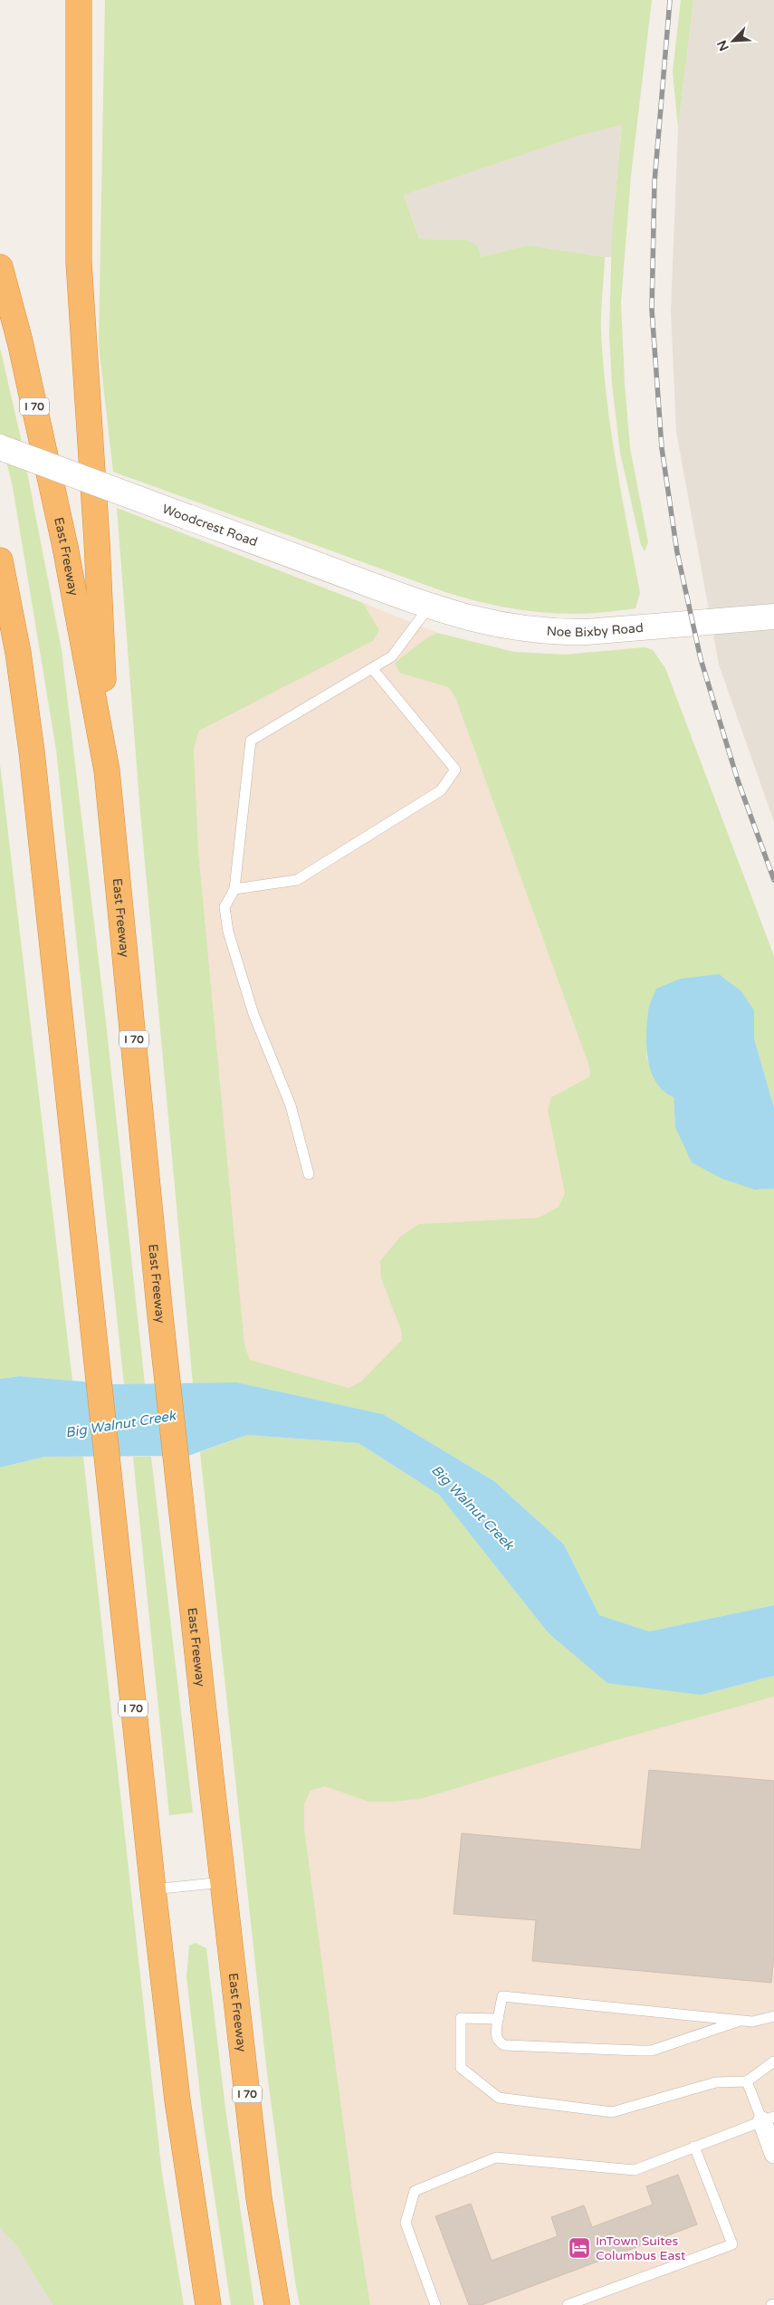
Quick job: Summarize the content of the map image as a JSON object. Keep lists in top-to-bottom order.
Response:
{
  "streets": {
    "highway": ["I 70", "East Freeway"],
    "street": ["Woodcrest Road", "Noe Bixby Road"]
  },
  "crossings": [
    ["Woodcrest Road", "Noe Bixby Road"]
  ],
  "water": ["Big Walnut Creek"],
  "places": {
    "hotel": ["InTown Suites Columbus East"]
  },
  "north": "bottom left"
}
